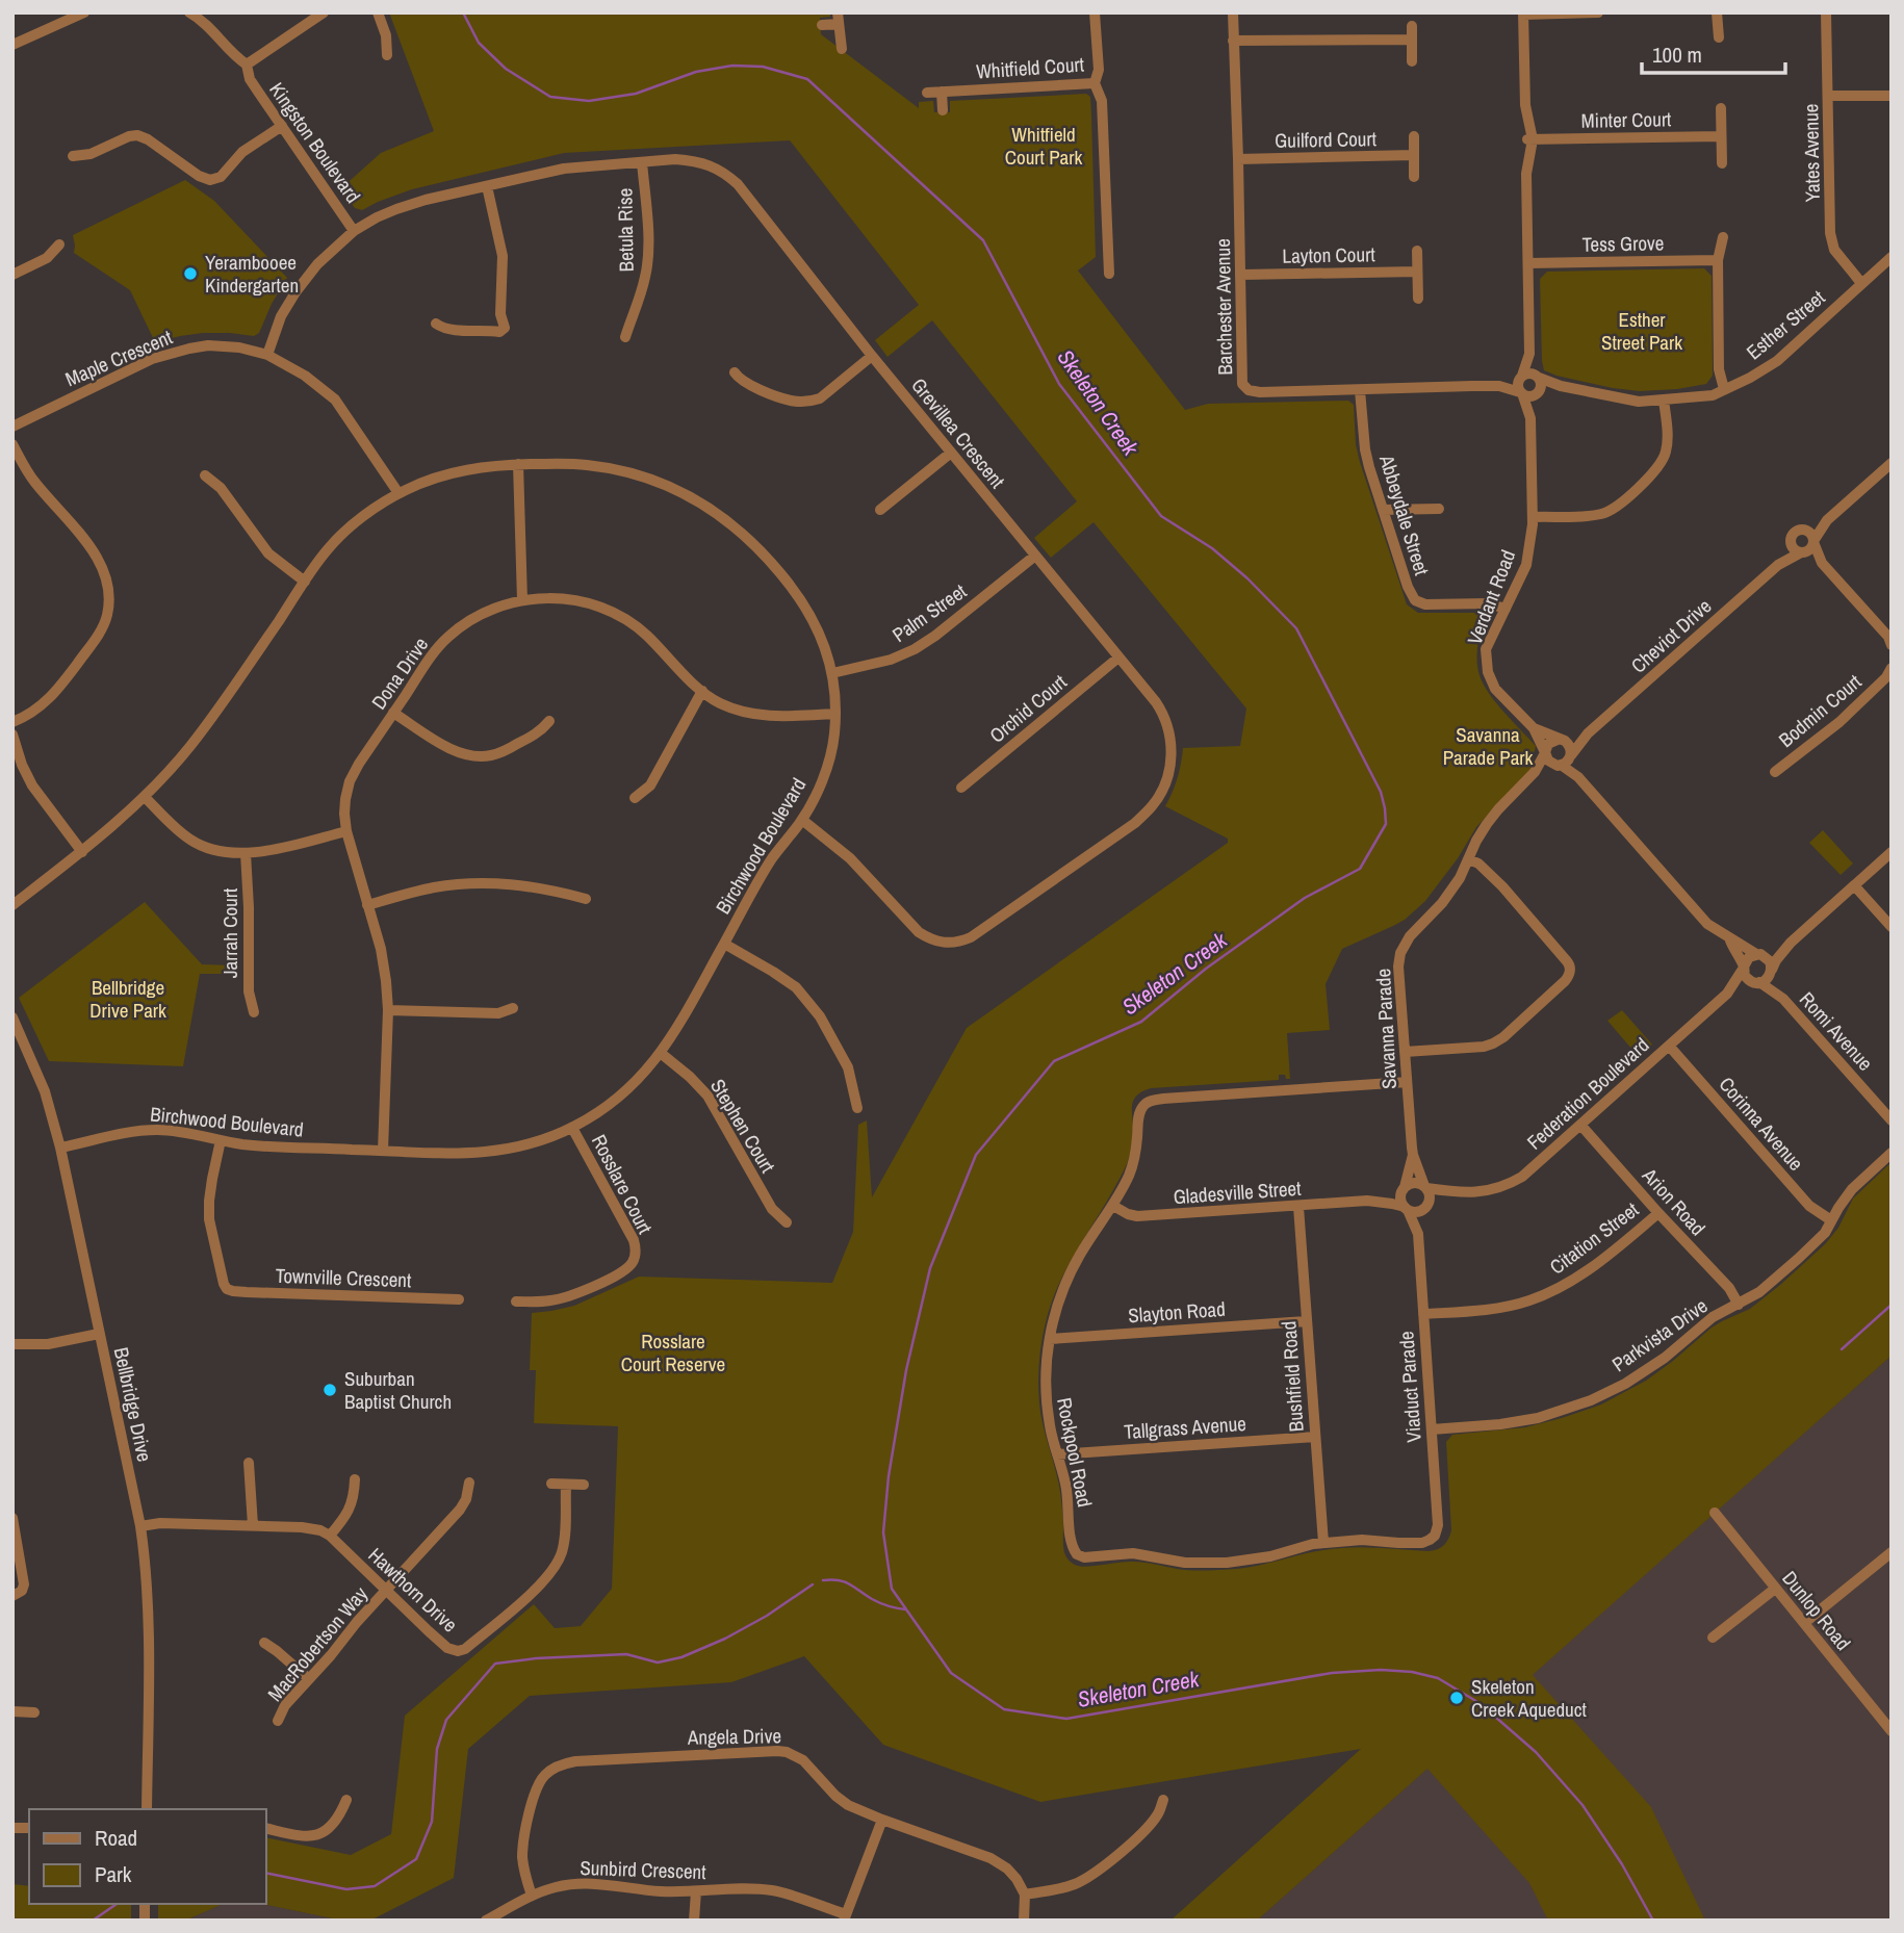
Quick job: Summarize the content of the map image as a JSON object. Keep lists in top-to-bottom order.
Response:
{
  "streets": {
    "street": [
      "Whitfield Court",
      "Minter Court",
      "Guilford Court",
      "Kingston Boulevard",
      "Yates Avenue",
      "Betula Rise",
      "Tess Grove",
      "Layton Court",
      "Barchester Avenue",
      "Esther Street",
      "Maple Crescent",
      "Grevillea Crescent",
      "Abbeydale Street",
      "Verdant Road",
      "Palm Street",
      "Cheviot Drive",
      "Dona Drive",
      "Orchid Court",
      "Bodmin Court",
      "Birchwood Boulevard",
      "Jarrah Court",
      "Savanna Parade",
      "Romi Avenue",
      "Federation Boulevard",
      "Corinna Avenue",
      "Stephen Court",
      "Rosslare Court",
      "Gladesville Street",
      "Arion Road",
      "Citation Street",
      "Townville Crescent",
      "Slayton Road",
      "Parkvista Drive",
      "Bushfield Road",
      "Viaduct Parade",
      "Bellbridge Drive",
      "Tallgrass Avenue",
      "Rockpool Road",
      "Hawthorn Drive",
      "Dunlop Road",
      "MacRobertson Way",
      "Angela Drive",
      "Sunbird Crescent"
    ]
  },
  "crossings": [
    ["Guilford Court", "Barchester Avenue"],
    ["Kingston Boulevard", "Grevillea Crescent"],
    ["Yates Avenue", "Esther Street"],
    ["Betula Rise", "Grevillea Crescent"],
    ["Layton Court", "Barchester Avenue"],
    ["Barchester Avenue", "Esther Street"],
    ["Barchester Avenue", "Abbeydale Street"],
    ["Barchester Avenue", "Verdant Road"],
    ["Esther Street", "Verdant Road"],
    ["Maple Crescent", "Grevillea Crescent"],
    ["Maple Crescent", "Birchwood Boulevard"],
    ["Grevillea Crescent", "Palm Street"],
    ["Grevillea Crescent", "Orchid Court"],
    ["Grevillea Crescent", "Birchwood Boulevard"],
    ["Abbeydale Street", "Verdant Road"],
    ["Verdant Road", "Cheviot Drive"],
    ["Verdant Road", "Savanna Parade"],
    ["Palm Street", "Birchwood Boulevard"],
    ["Cheviot Drive", "Savanna Parade"],
    ["Dona Drive", "Birchwood Boulevard"],
    ["Birchwood Boulevard", "Stephen Court"],
    ["Birchwood Boulevard", "Rosslare Court"],
    ["Birchwood Boulevard", "Townville Crescent"],
    ["Birchwood Boulevard", "Bellbridge Drive"],
    ["Savanna Parade", "Federation Boulevard"],
    ["Savanna Parade", "Gladesville Street"],
    ["Savanna Parade", "Viaduct Parade"],
    ["Savanna Parade", "Rockpool Road"],
    ["Romi Avenue", "Federation Boulevard"],
    ["Federation Boulevard", "Corinna Avenue"],
    ["Federation Boulevard", "Gladesville Street"],
    ["Federation Boulevard", "Arion Road"],
    ["Federation Boulevard", "Viaduct Parade"],
    ["Corinna Avenue", "Parkvista Drive"],
    ["Gladesville Street", "Bushfield Road"],
    ["Gladesville Street", "Viaduct Parade"],
    ["Gladesville Street", "Rockpool Road"],
    ["Arion Road", "Citation Street"],
    ["Arion Road", "Parkvista Drive"],
    ["Citation Street", "Viaduct Parade"],
    ["Slayton Road", "Bushfield Road"],
    ["Slayton Road", "Rockpool Road"],
    ["Parkvista Drive", "Viaduct Parade"],
    ["Bushfield Road", "Tallgrass Avenue"],
    ["Bushfield Road", "Rockpool Road"],
    ["Viaduct Parade", "Rockpool Road"],
    ["Tallgrass Avenue", "Rockpool Road"],
    ["Hawthorn Drive", "MacRobertson Way"],
    ["Angela Drive", "Sunbird Crescent"]
  ],
  "water": ["Skeleton Creek"],
  "parks": [
    "Whitfield Court Park",
    "Esther Street Park",
    "Savanna Parade Park",
    "Bellbridge Drive Park",
    "Rosslare Court Reserve"
  ],
  "places": ["Yerambooee Kindergarten", "Suburban Baptist Church", "Skeleton Creek Aqueduct"],
  "legend": ["Road", "Park"],
  "scale_bar": "100 m"
}
